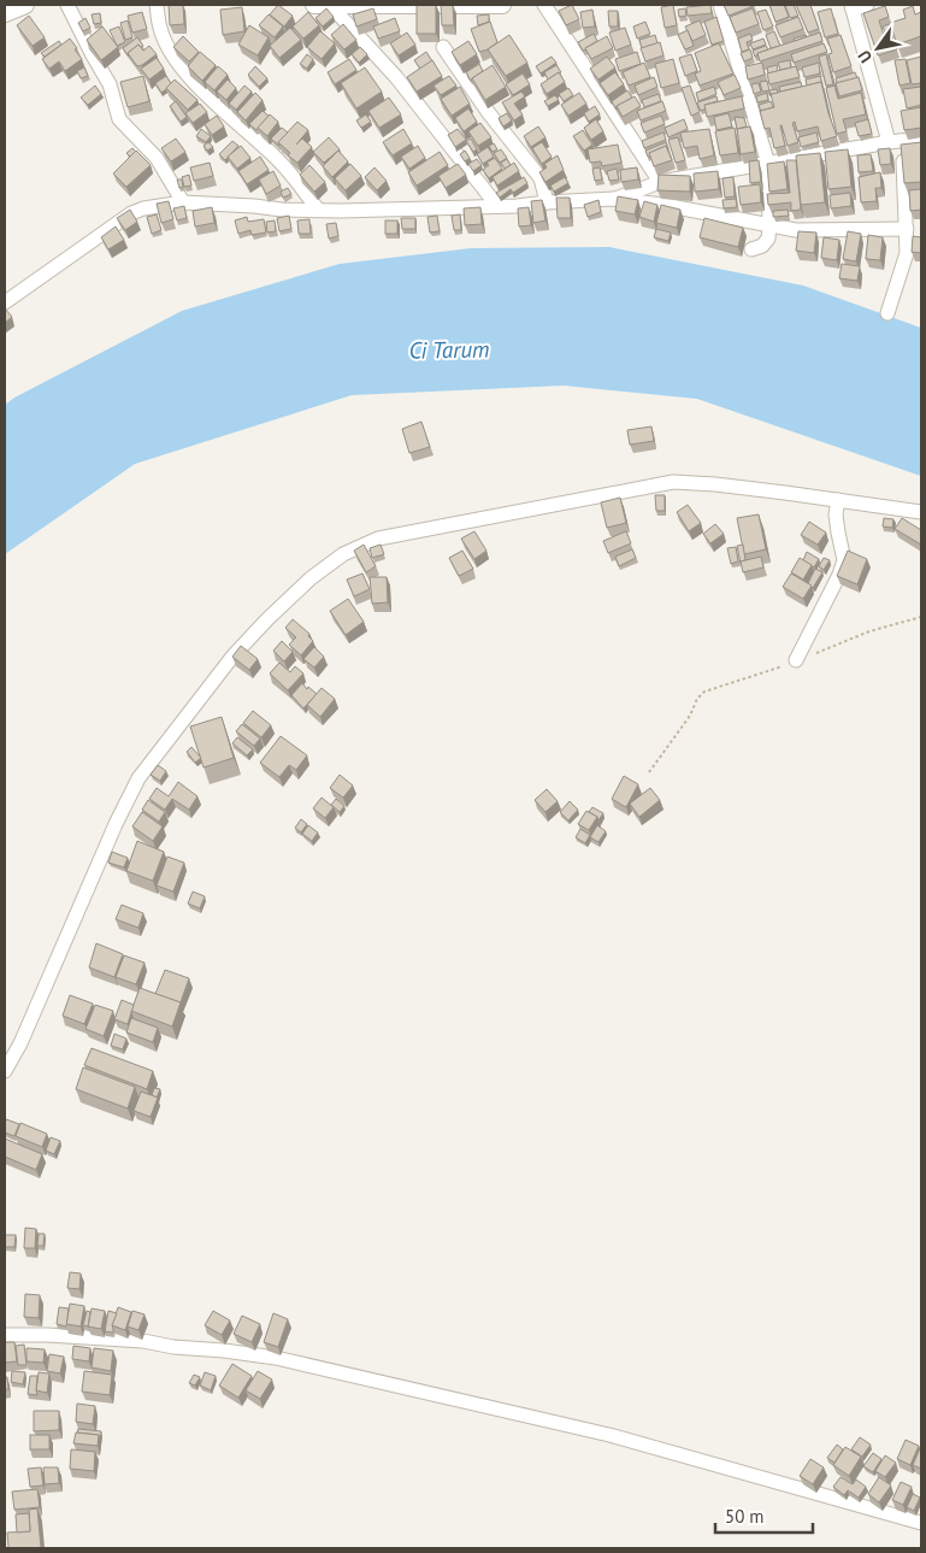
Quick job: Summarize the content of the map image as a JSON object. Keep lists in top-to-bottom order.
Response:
{
  "water": ["Ci Tarum"],
  "scale_bar": "50 m",
  "north": "bottom left"
}
